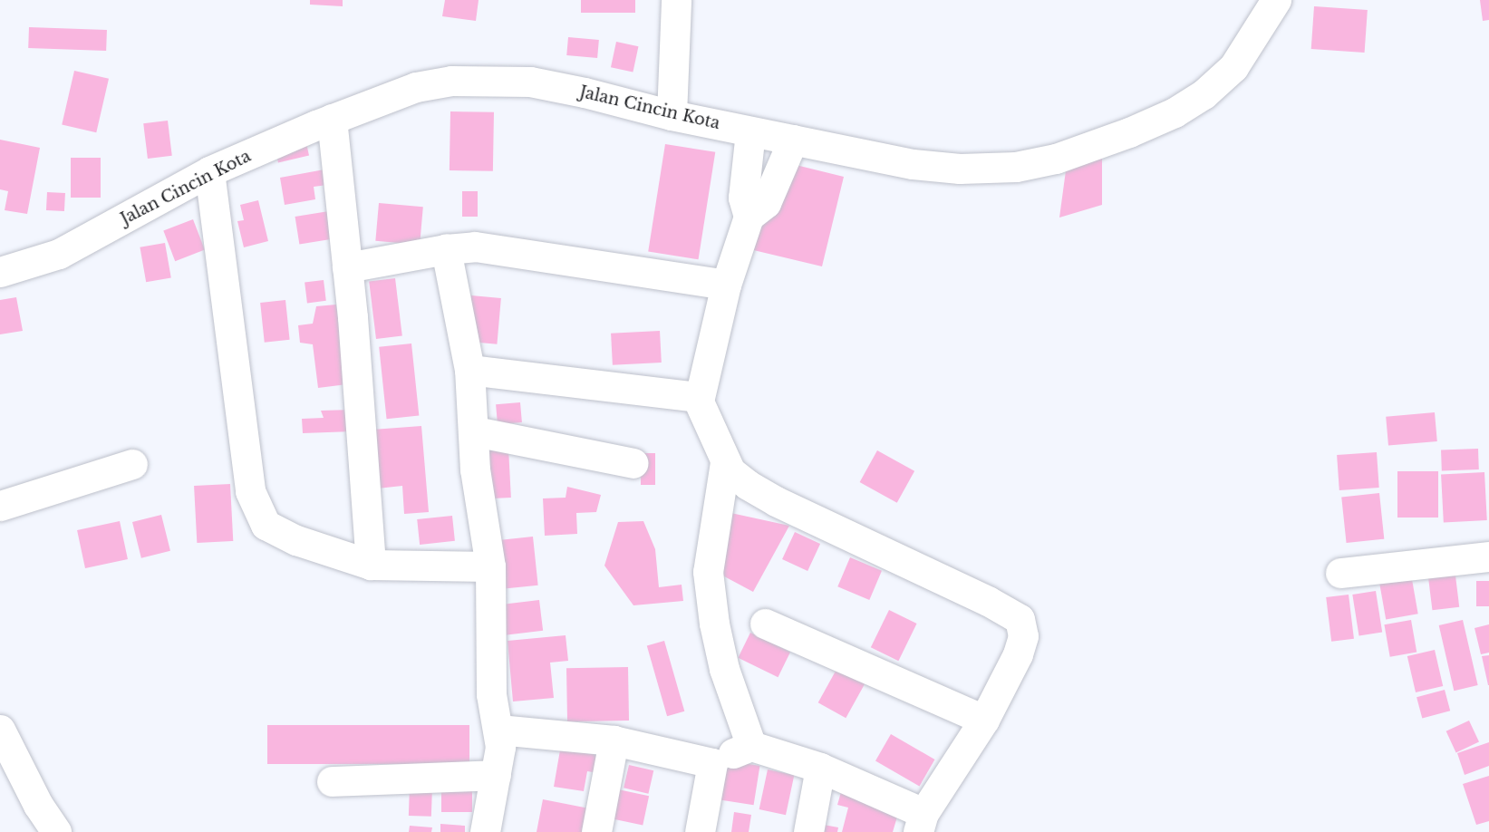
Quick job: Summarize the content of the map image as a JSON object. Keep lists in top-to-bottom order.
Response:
{
  "streets": {
    "street": ["Jalan Cincin Kota"]
  }
}
